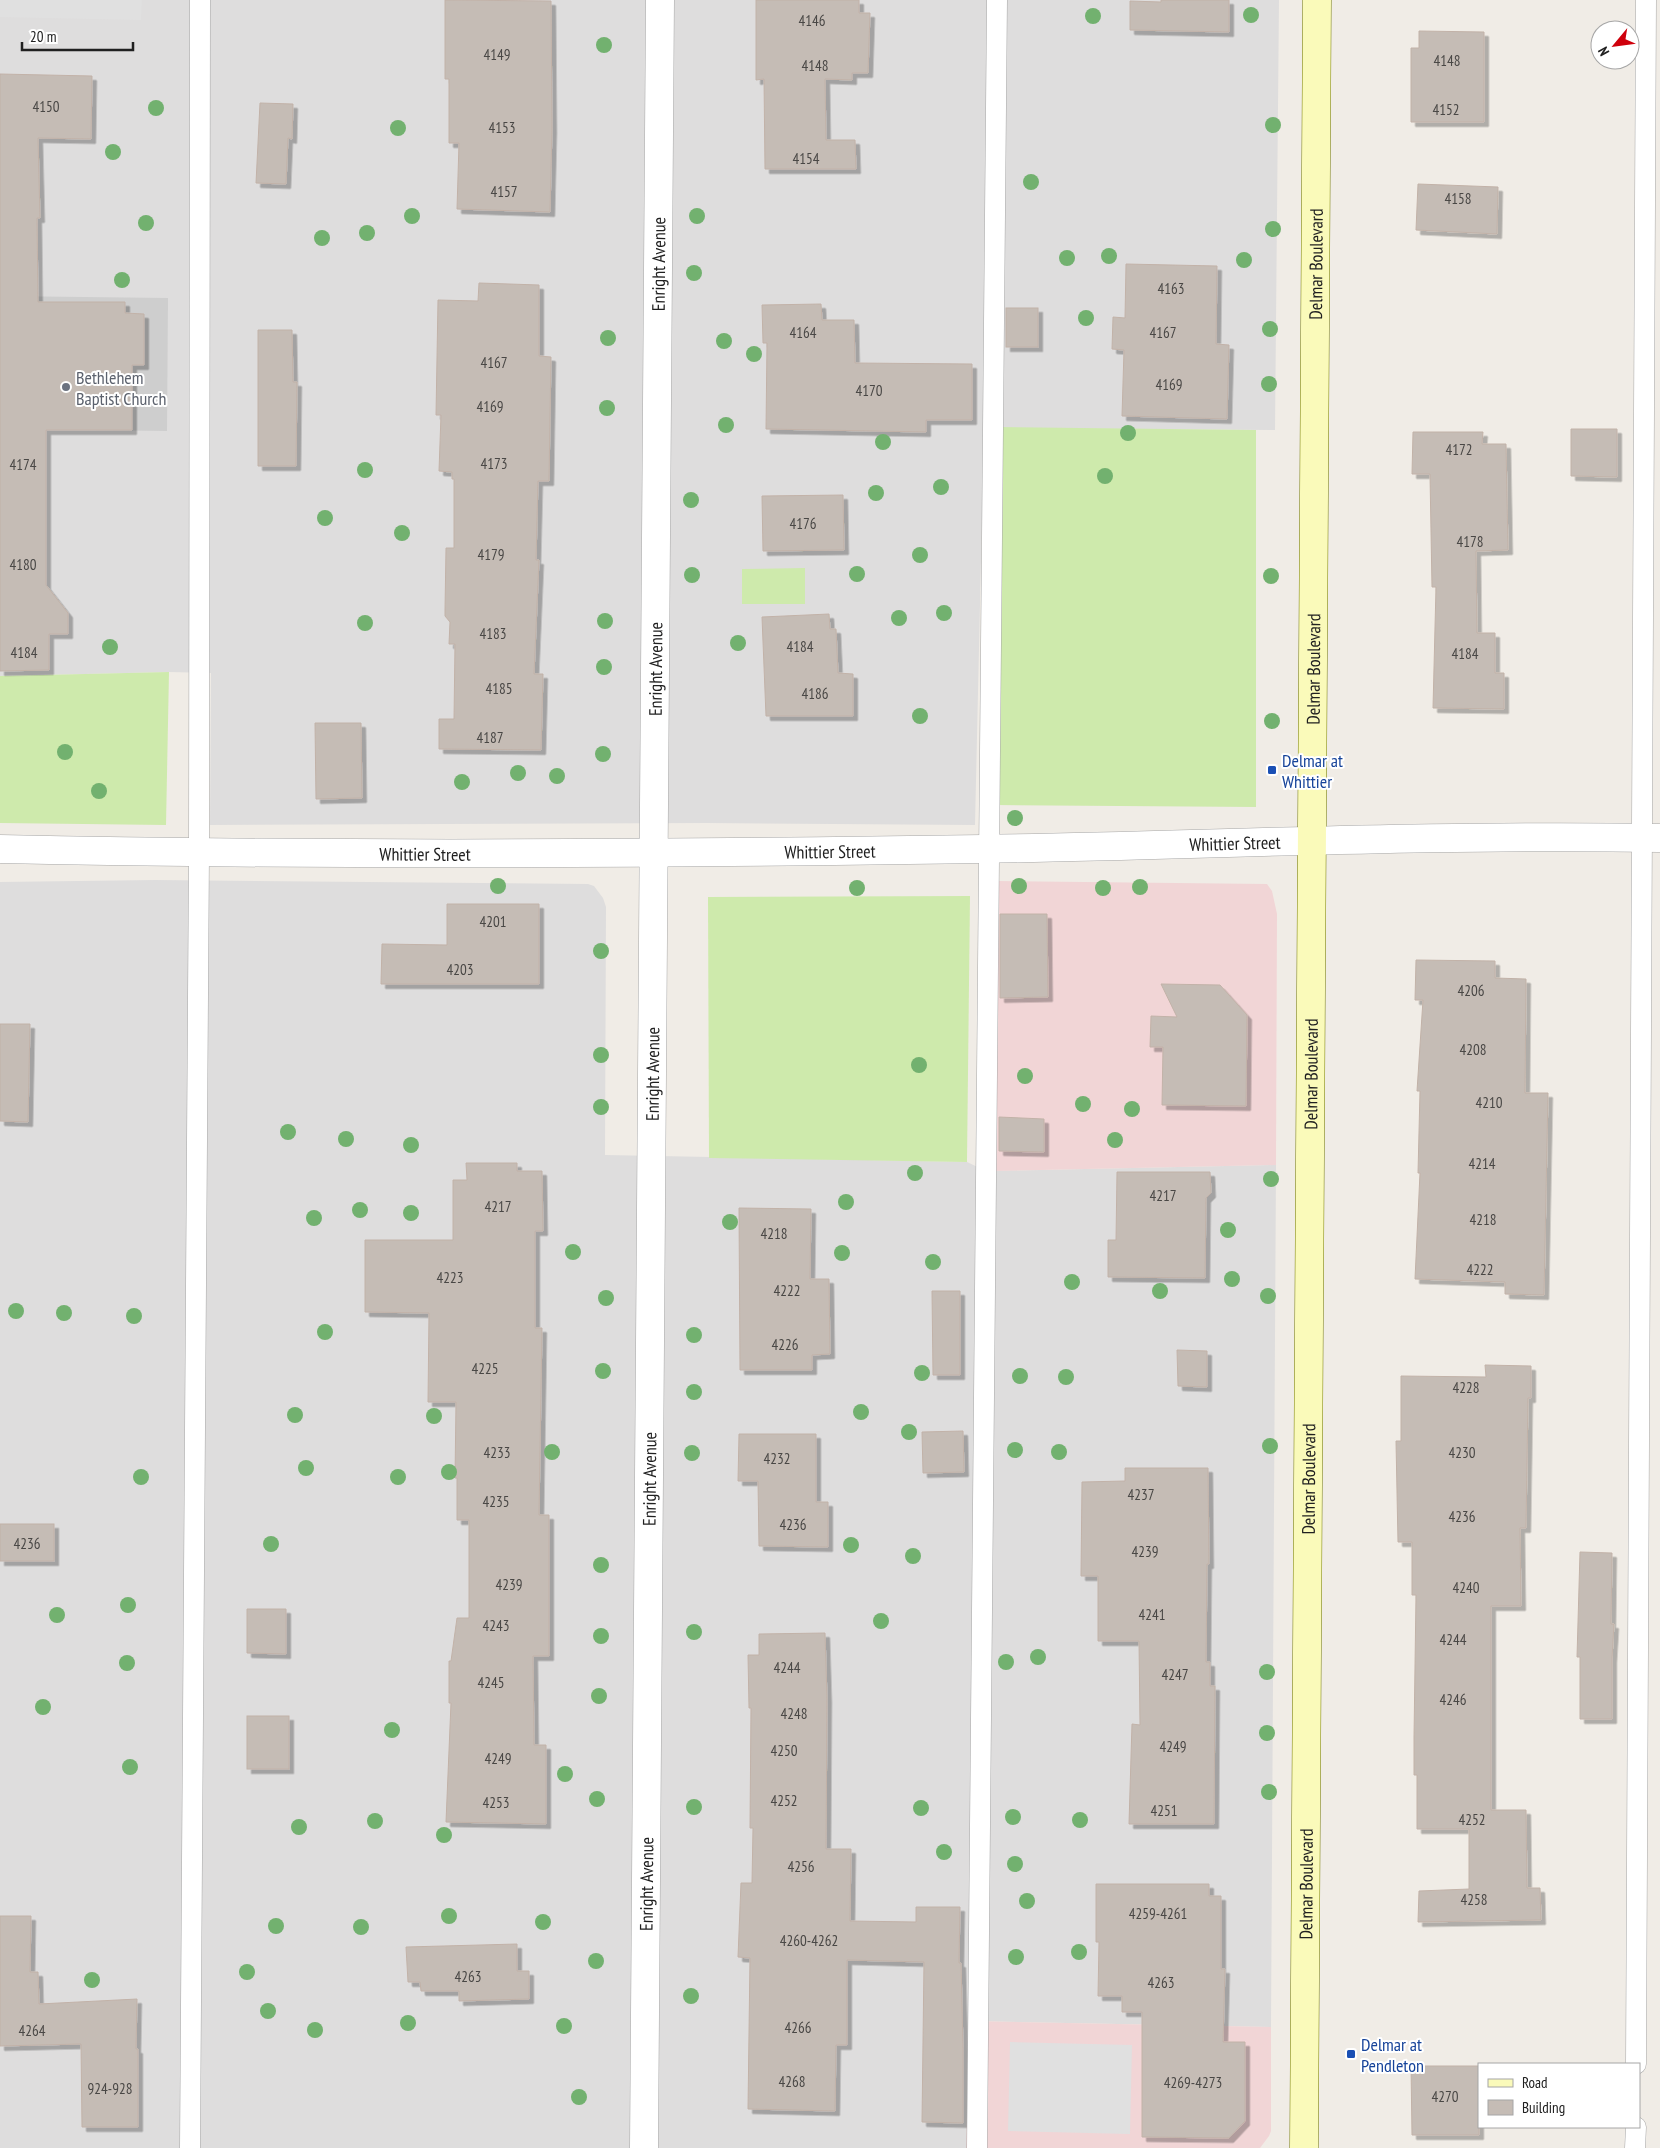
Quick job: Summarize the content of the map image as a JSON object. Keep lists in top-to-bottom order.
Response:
{
  "streets": {
    "main road": ["Delmar Boulevard"],
    "street": ["Enright Avenue", "Whittier Street"]
  },
  "crossings": [
    ["Enright Avenue", "Whittier Street"],
    ["Delmar Boulevard", "Whittier Street"]
  ],
  "places": {
    "other": ["Bethlehem Baptist Church"],
    "transit": ["Delmar at Whittier", "Delmar at Pendleton"]
  },
  "house_numbers": [
    "4146",
    "4149",
    "4148",
    "4148",
    "4150",
    "4152",
    "4153",
    "4154",
    "4157",
    "4158",
    "4163",
    "4164",
    "4167",
    "4167",
    "4169",
    "4170",
    "4169",
    "4172",
    "4173",
    "4174",
    "4176",
    "4178",
    "4179",
    "4180",
    "4183",
    "4184",
    "4184",
    "4184",
    "4185",
    "4186",
    "4187",
    "4201",
    "4203",
    "4206",
    "4208",
    "4210",
    "4214",
    "4217",
    "4217",
    "4218",
    "4218",
    "4222",
    "4223",
    "4222",
    "4226",
    "4225",
    "4228",
    "4233",
    "4230",
    "4232",
    "4237",
    "4235",
    "4236",
    "4236",
    "4236",
    "4239",
    "4239",
    "4240",
    "4241",
    "4243",
    "4244",
    "4244",
    "4247",
    "4245",
    "4246",
    "4248",
    "4249",
    "4250",
    "4249",
    "4252",
    "4253",
    "4251",
    "4252",
    "4256",
    "4258",
    "4259-4261",
    "4260-4262",
    "4263",
    "4263",
    "4266",
    "4264",
    "4268",
    "4269-4273",
    "924-928",
    "4270"
  ],
  "legend": ["Road", "Building"],
  "scale_bar": "20 m",
  "north": "bottom left"
}
